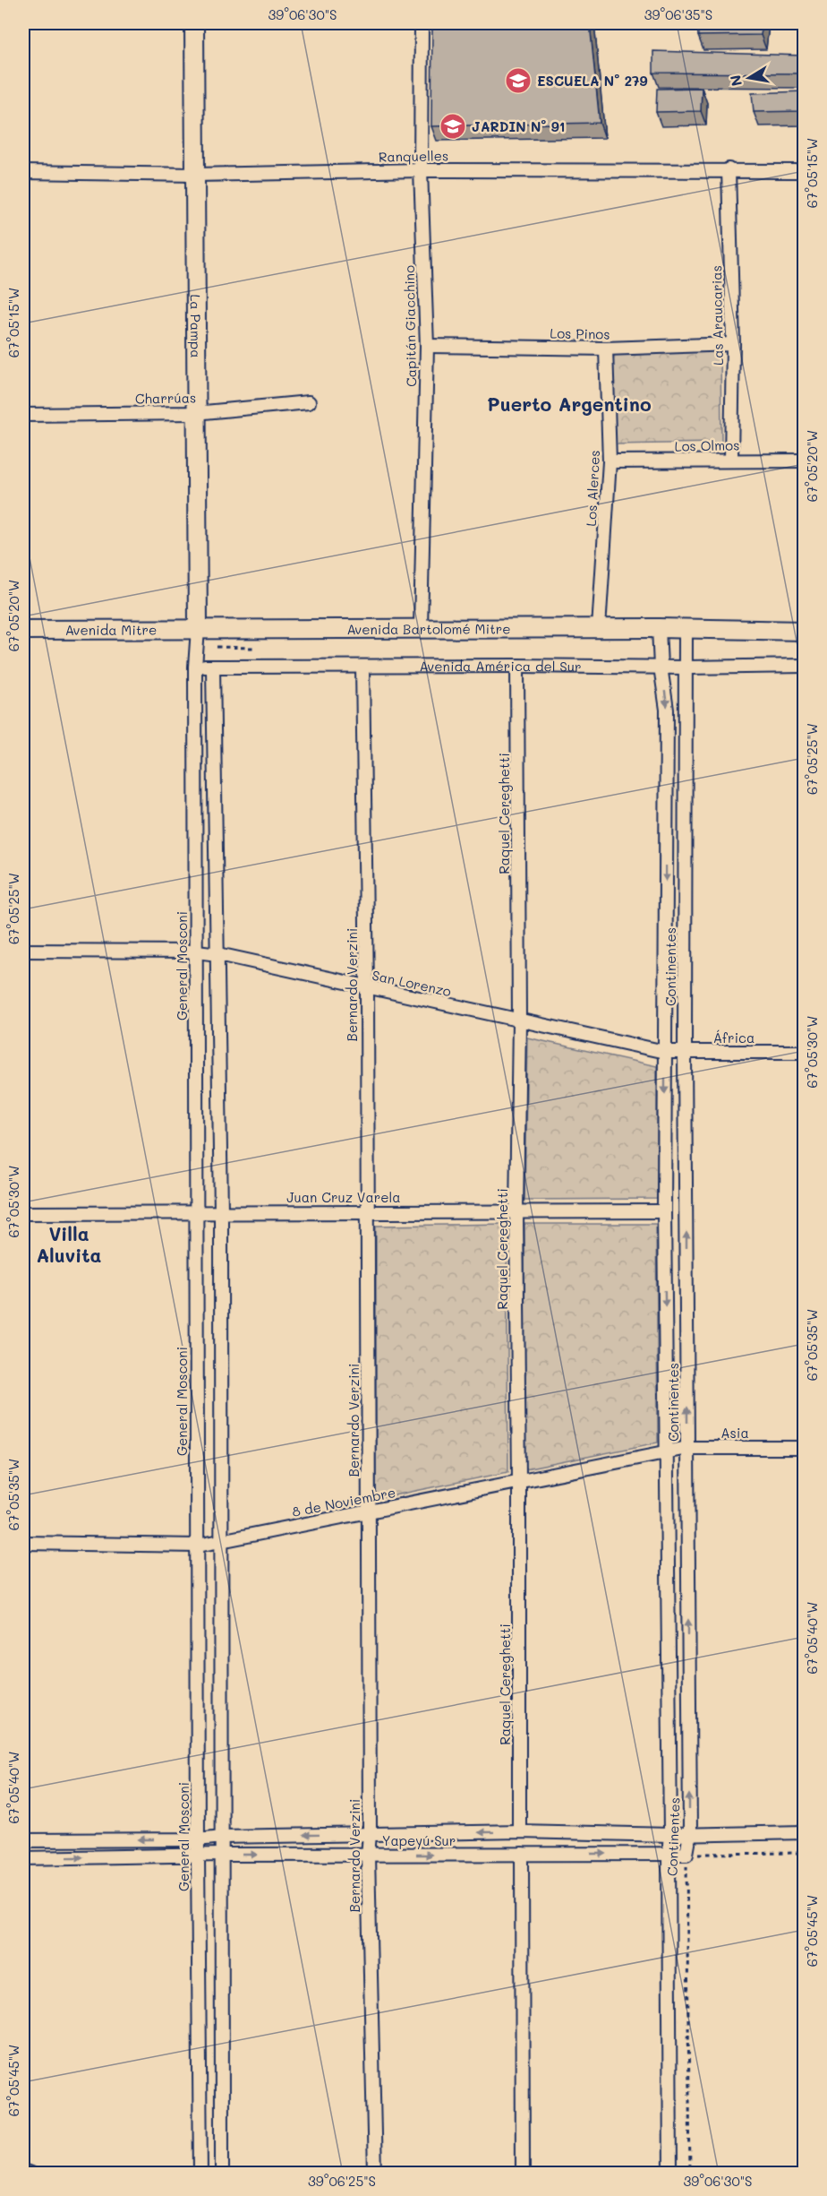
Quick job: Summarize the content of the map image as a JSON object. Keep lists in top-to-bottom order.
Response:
{
  "streets": {
    "street": [
      "Ranquelles",
      "Las Araucarias",
      "La Pampa",
      "Capitán Giacchino",
      "Los Pinos",
      "Charrúas",
      "Los Olmos",
      "Los Alerces",
      "Avenida Bartolomé Mitre",
      "Avenida Mitre",
      "Avenida América del Sur",
      "Raquel Cereghetti",
      "General Mosconi",
      "Continentes",
      "San Lorenzo",
      "Bernardo Verzini",
      "África",
      "Juan Cruz Varela",
      "Asia",
      "8 de Noviembre",
      "Yapeyú Sur"
    ]
  },
  "crossings": [
    ["Ranquelles", "Las Araucarias"],
    ["Ranquelles", "La Pampa"],
    ["Ranquelles", "Capitán Giacchino"],
    ["Las Araucarias", "Los Pinos"],
    ["Las Araucarias", "Los Olmos"],
    ["La Pampa", "Charrúas"],
    ["La Pampa", "Avenida Bartolomé Mitre"],
    ["La Pampa", "Avenida Mitre"],
    ["La Pampa", "General Mosconi"],
    ["Capitán Giacchino", "Los Pinos"],
    ["Capitán Giacchino", "Avenida Bartolomé Mitre"],
    ["Los Pinos", "Los Alerces"],
    ["Los Olmos", "Los Alerces"],
    ["Los Alerces", "Avenida Bartolomé Mitre"],
    ["Avenida Bartolomé Mitre", "Avenida Mitre"],
    ["Avenida Bartolomé Mitre", "General Mosconi"],
    ["Avenida Bartolomé Mitre", "Continentes"],
    ["Avenida Mitre", "General Mosconi"],
    ["Avenida América del Sur", "Raquel Cereghetti"],
    ["Avenida América del Sur", "General Mosconi"],
    ["Avenida América del Sur", "Continentes"],
    ["Avenida América del Sur", "Bernardo Verzini"],
    ["Raquel Cereghetti", "San Lorenzo"],
    ["Raquel Cereghetti", "Juan Cruz Varela"],
    ["Raquel Cereghetti", "8 de Noviembre"],
    ["Raquel Cereghetti", "Yapeyú Sur"],
    ["General Mosconi", "San Lorenzo"],
    ["General Mosconi", "Juan Cruz Varela"],
    ["General Mosconi", "8 de Noviembre"],
    ["General Mosconi", "Yapeyú Sur"],
    ["Continentes", "San Lorenzo"],
    ["Continentes", "África"],
    ["Continentes", "Juan Cruz Varela"],
    ["Continentes", "Asia"],
    ["Continentes", "8 de Noviembre"],
    ["Continentes", "Yapeyú Sur"],
    ["San Lorenzo", "Bernardo Verzini"],
    ["San Lorenzo", "África"],
    ["Bernardo Verzini", "Juan Cruz Varela"],
    ["Bernardo Verzini", "8 de Noviembre"],
    ["Bernardo Verzini", "Yapeyú Sur"],
    ["Asia", "8 de Noviembre"]
  ],
  "districts": ["Puerto Argentino", "Villa Aluvita"],
  "places": {
    "school or university": ["ESCUELA N° 279", "JARDIN N° 91"]
  },
  "north": "left",
  "coordinates": [
    "39°06'30\"S",
    "39°06'35\"S",
    "67°05'15\"W",
    "67°05'20\"W",
    "67°05'25\"W",
    "67°05'30\"W",
    "67°05'35\"W",
    "67°05'40\"W",
    "67°05'45\"W",
    "39°06'25\"S"
  ]
}
